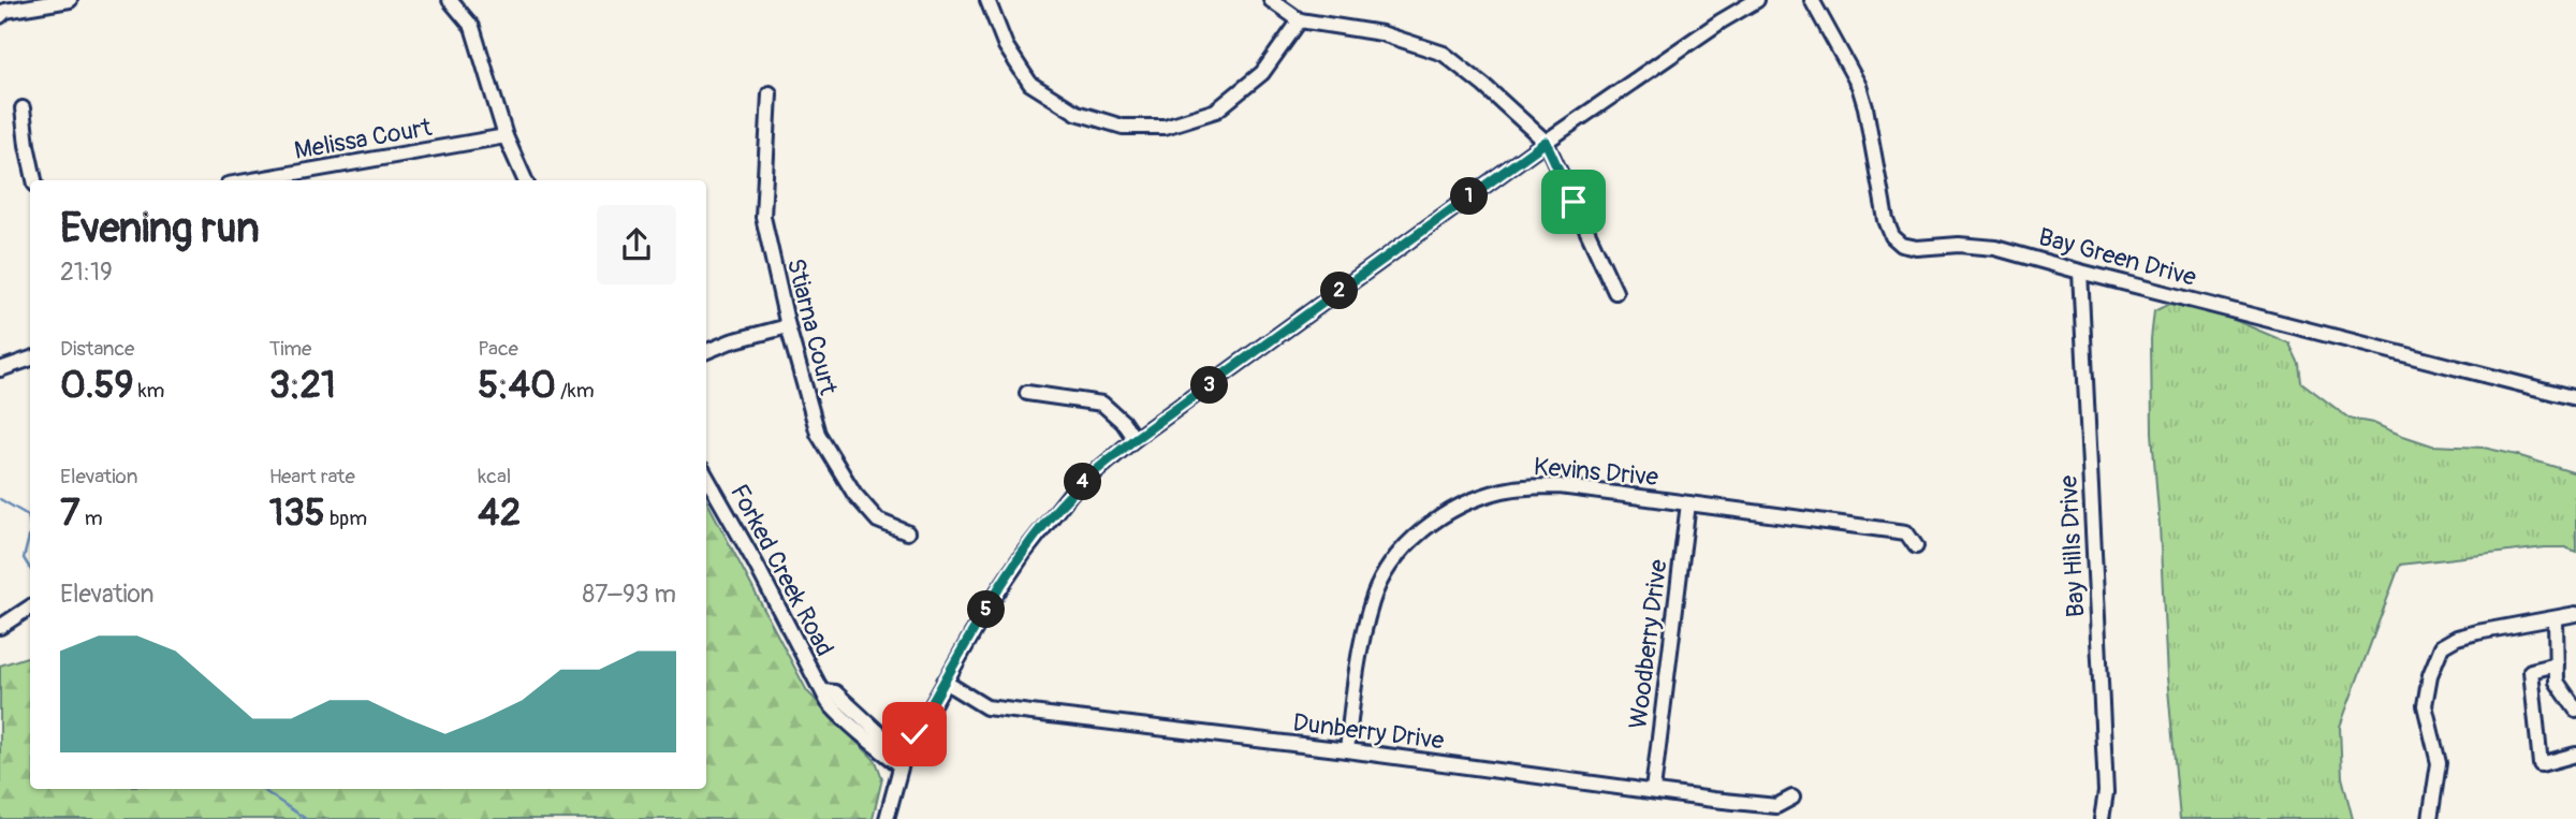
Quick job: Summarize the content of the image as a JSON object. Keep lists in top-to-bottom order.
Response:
{
  "streets": {
    "street": [
      "Melissa Court",
      "Bay Green Drive",
      "Stiarna Court",
      "Kevins Drive",
      "Bay Hills Drive",
      "Forked Creek Road",
      "Woodberry Drive",
      "Dunberry Drive"
    ]
  },
  "crossings": [
    ["Bay Green Drive", "Bay Hills Drive"],
    ["Kevins Drive", "Woodberry Drive"],
    ["Kevins Drive", "Dunberry Drive"],
    ["Woodberry Drive", "Dunberry Drive"]
  ],
  "page": {
    "pins": [
      "1",
      "2",
      "3",
      "4",
      "5"
    ],
    "heading": ["Evening run", "21:19"],
    "stats": [
      ["Distance", "0.59 km"],
      ["Time", "3:21"],
      ["Pace", "5:40 /km"],
      ["Elevation", "7 m"],
      ["Heart rate", "135 bpm"],
      ["kcal", "42"]
    ],
    "chart": ["Elevation", "87–93 m"]
  }
}
